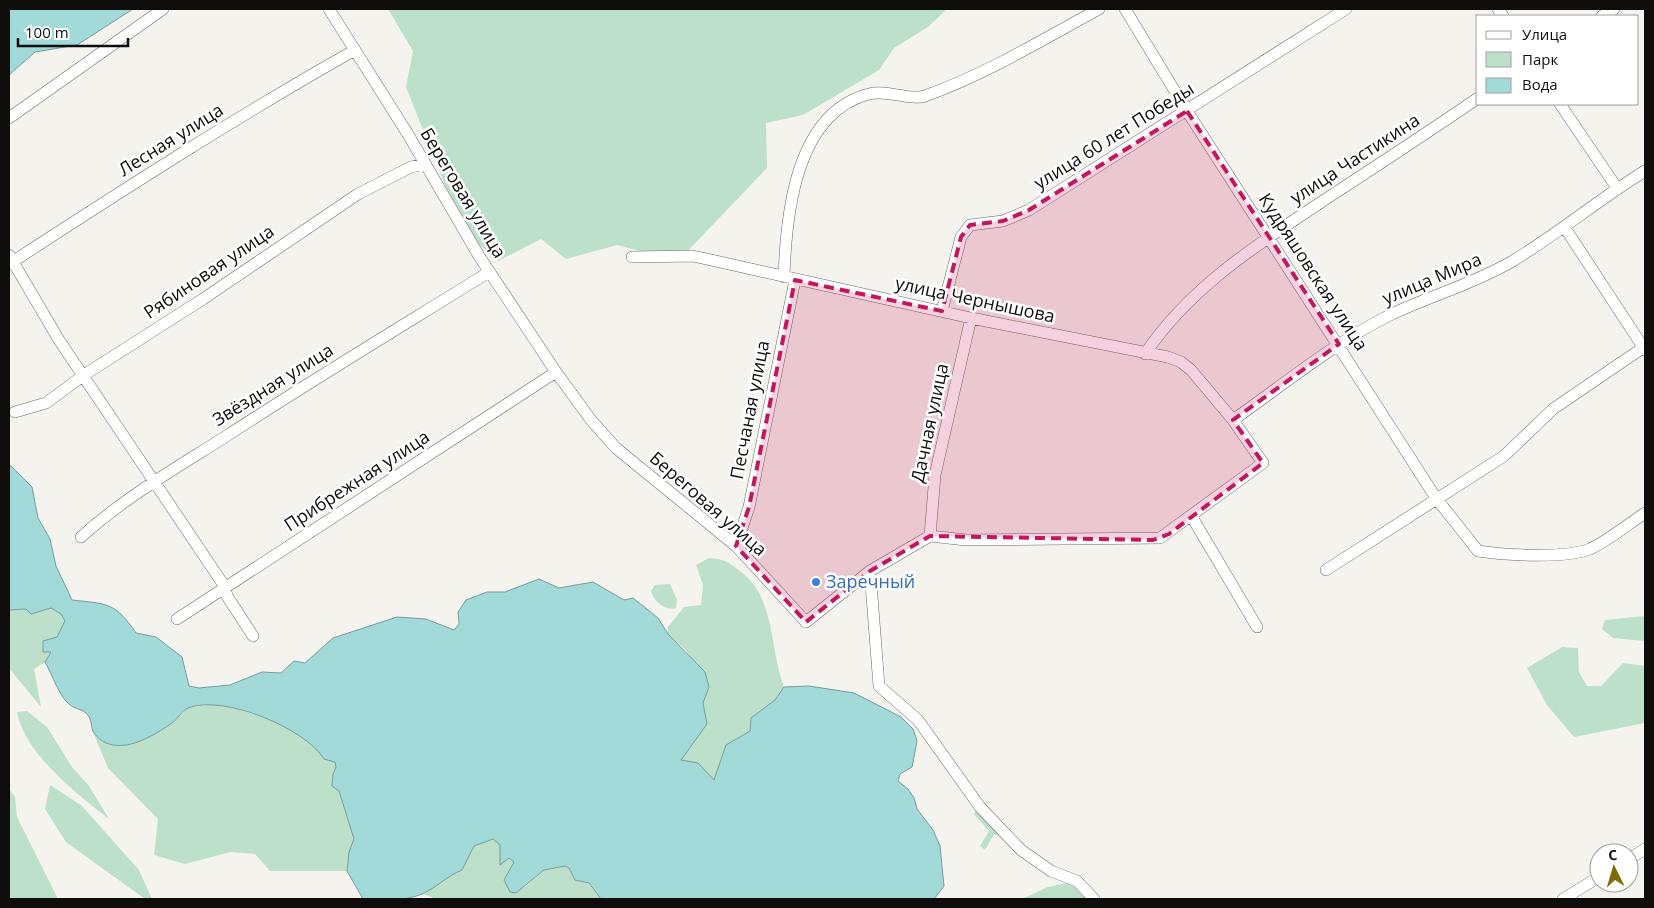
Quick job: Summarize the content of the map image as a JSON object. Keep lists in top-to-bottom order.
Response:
{
  "streets": {
    "street": [
      "улица 60 лет Победы",
      "Лесная улица",
      "улица Частикина",
      "Береговая улица",
      "Рябиновая улица",
      "Кудряшовская улица",
      "улица Мира",
      "улица Чернышова",
      "Звёздная улица",
      "Песчаная улица",
      "Дачная улица",
      "Прибрежная улица"
    ]
  },
  "crossings": [
    ["улица 60 лет Победы", "Кудряшовская улица"],
    ["улица 60 лет Победы", "улица Чернышова"],
    ["Лесная улица", "Береговая улица"],
    ["улица Частикина", "Кудряшовская улица"],
    ["улица Частикина", "улица Чернышова"],
    ["Береговая улица", "Рябиновая улица"],
    ["Береговая улица", "Звёздная улица"],
    ["Береговая улица", "Песчаная улица"],
    ["Береговая улица", "Дачная улица"],
    ["Береговая улица", "Прибрежная улица"],
    ["Кудряшовская улица", "улица Мира"],
    ["улица Мира", "улица Чернышова"],
    ["улица Чернышова", "Песчаная улица"],
    ["улица Чернышова", "Дачная улица"]
  ],
  "places": ["Заречный"],
  "legend": ["Улица", "Парк", "Вода"],
  "scale_bar": "100 m",
  "north": "top"
}
